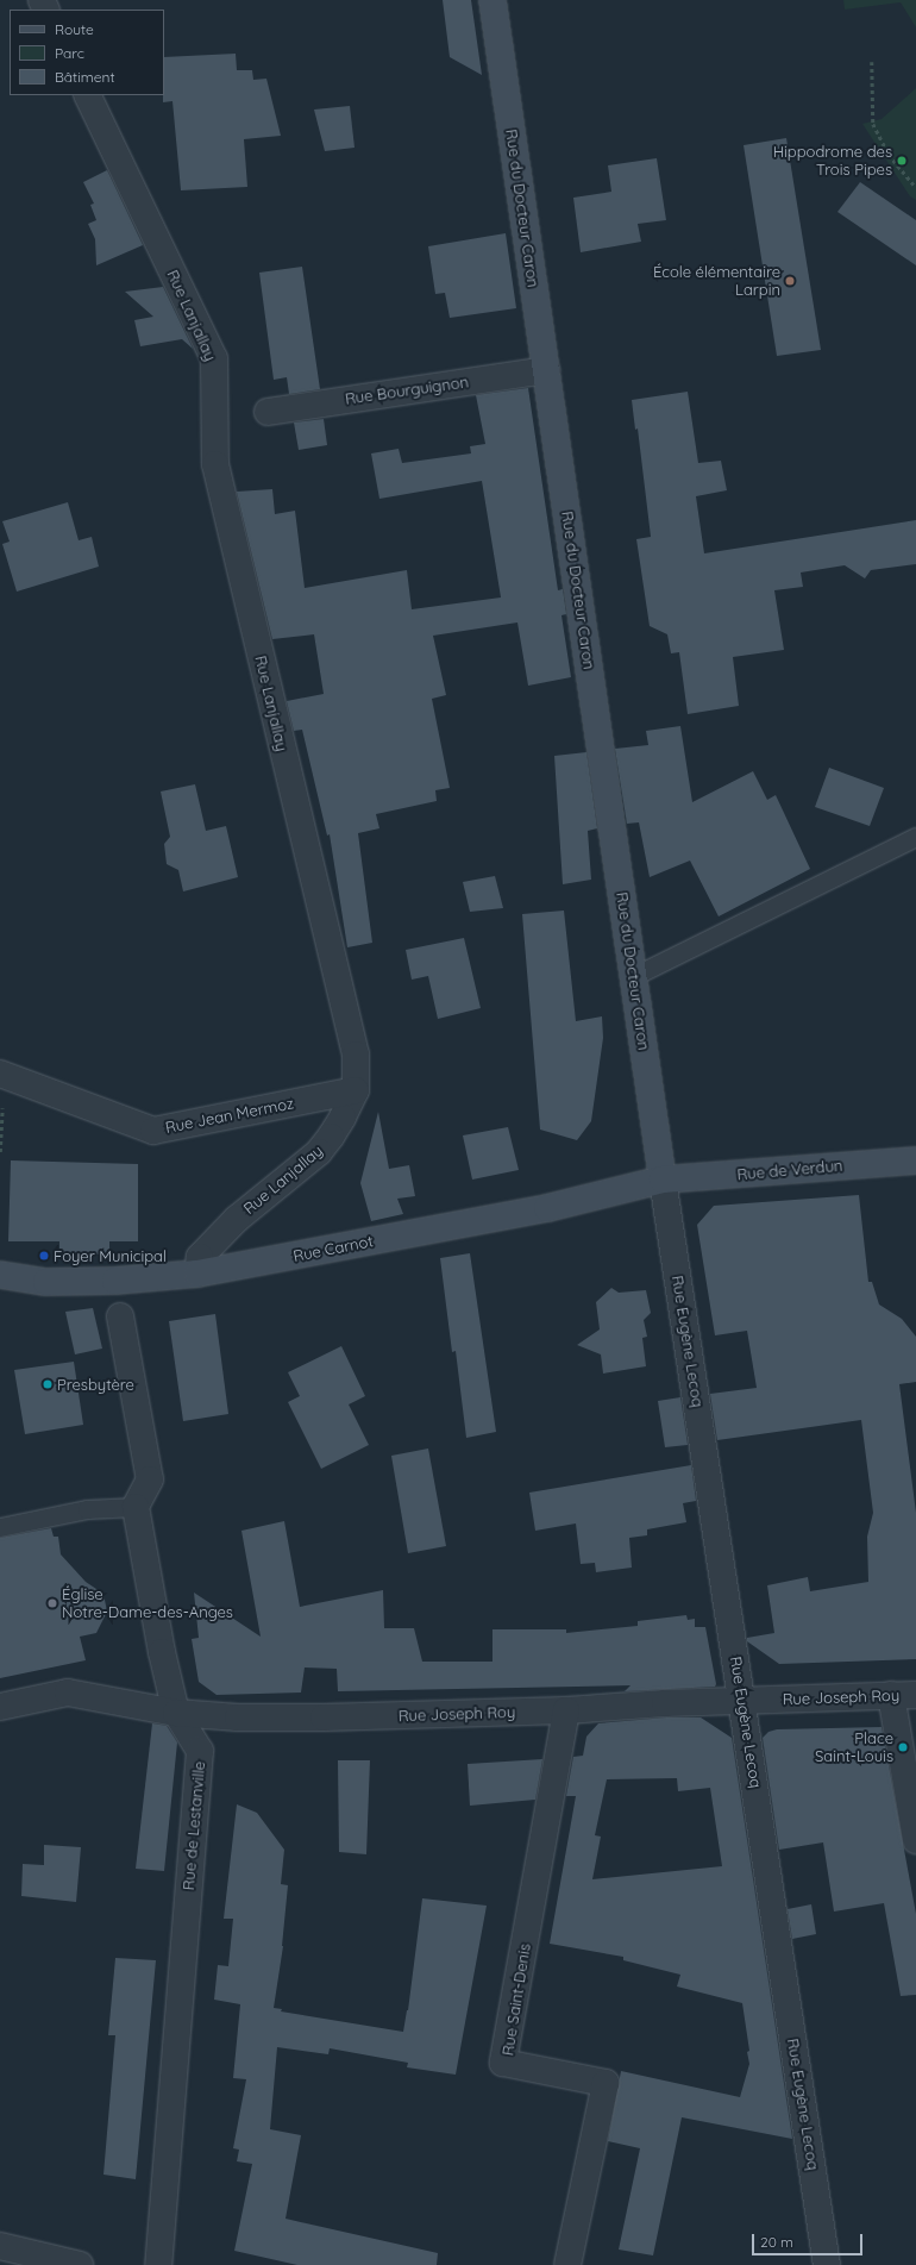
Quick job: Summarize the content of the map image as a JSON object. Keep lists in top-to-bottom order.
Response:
{
  "streets": {
    "street": [
      "Rue du Docteur Caron",
      "Rue Lanjallay",
      "Rue Bourguignon",
      "Rue Jean Mermoz",
      "Rue de Verdun",
      "Rue Carnot",
      "Rue Eugène Lecoq",
      "Rue Joseph Roy",
      "Rue de Lestanville",
      "Rue Saint-Denis"
    ]
  },
  "crossings": [
    ["Rue du Docteur Caron", "Rue Bourguignon"],
    ["Rue du Docteur Caron", "Rue de Verdun"],
    ["Rue du Docteur Caron", "Rue Carnot"],
    ["Rue du Docteur Caron", "Rue Eugène Lecoq"],
    ["Rue Lanjallay", "Rue Jean Mermoz"],
    ["Rue Lanjallay", "Rue Carnot"],
    ["Rue de Verdun", "Rue Carnot"],
    ["Rue de Verdun", "Rue Eugène Lecoq"],
    ["Rue Carnot", "Rue Eugène Lecoq"],
    ["Rue Eugène Lecoq", "Rue Joseph Roy"],
    ["Rue Joseph Roy", "Rue de Lestanville"],
    ["Rue Joseph Roy", "Rue Saint-Denis"]
  ],
  "places": [
    "Hippodrome des Trois Pipes",
    "École élémentaire Larpin",
    "Foyer Municipal",
    "Presbytère",
    "Église Notre-Dame-des-Anges",
    "Place Saint-Louis"
  ],
  "legend": ["Route", "Parc", "Bâtiment"],
  "scale_bar": "20 m"
}
